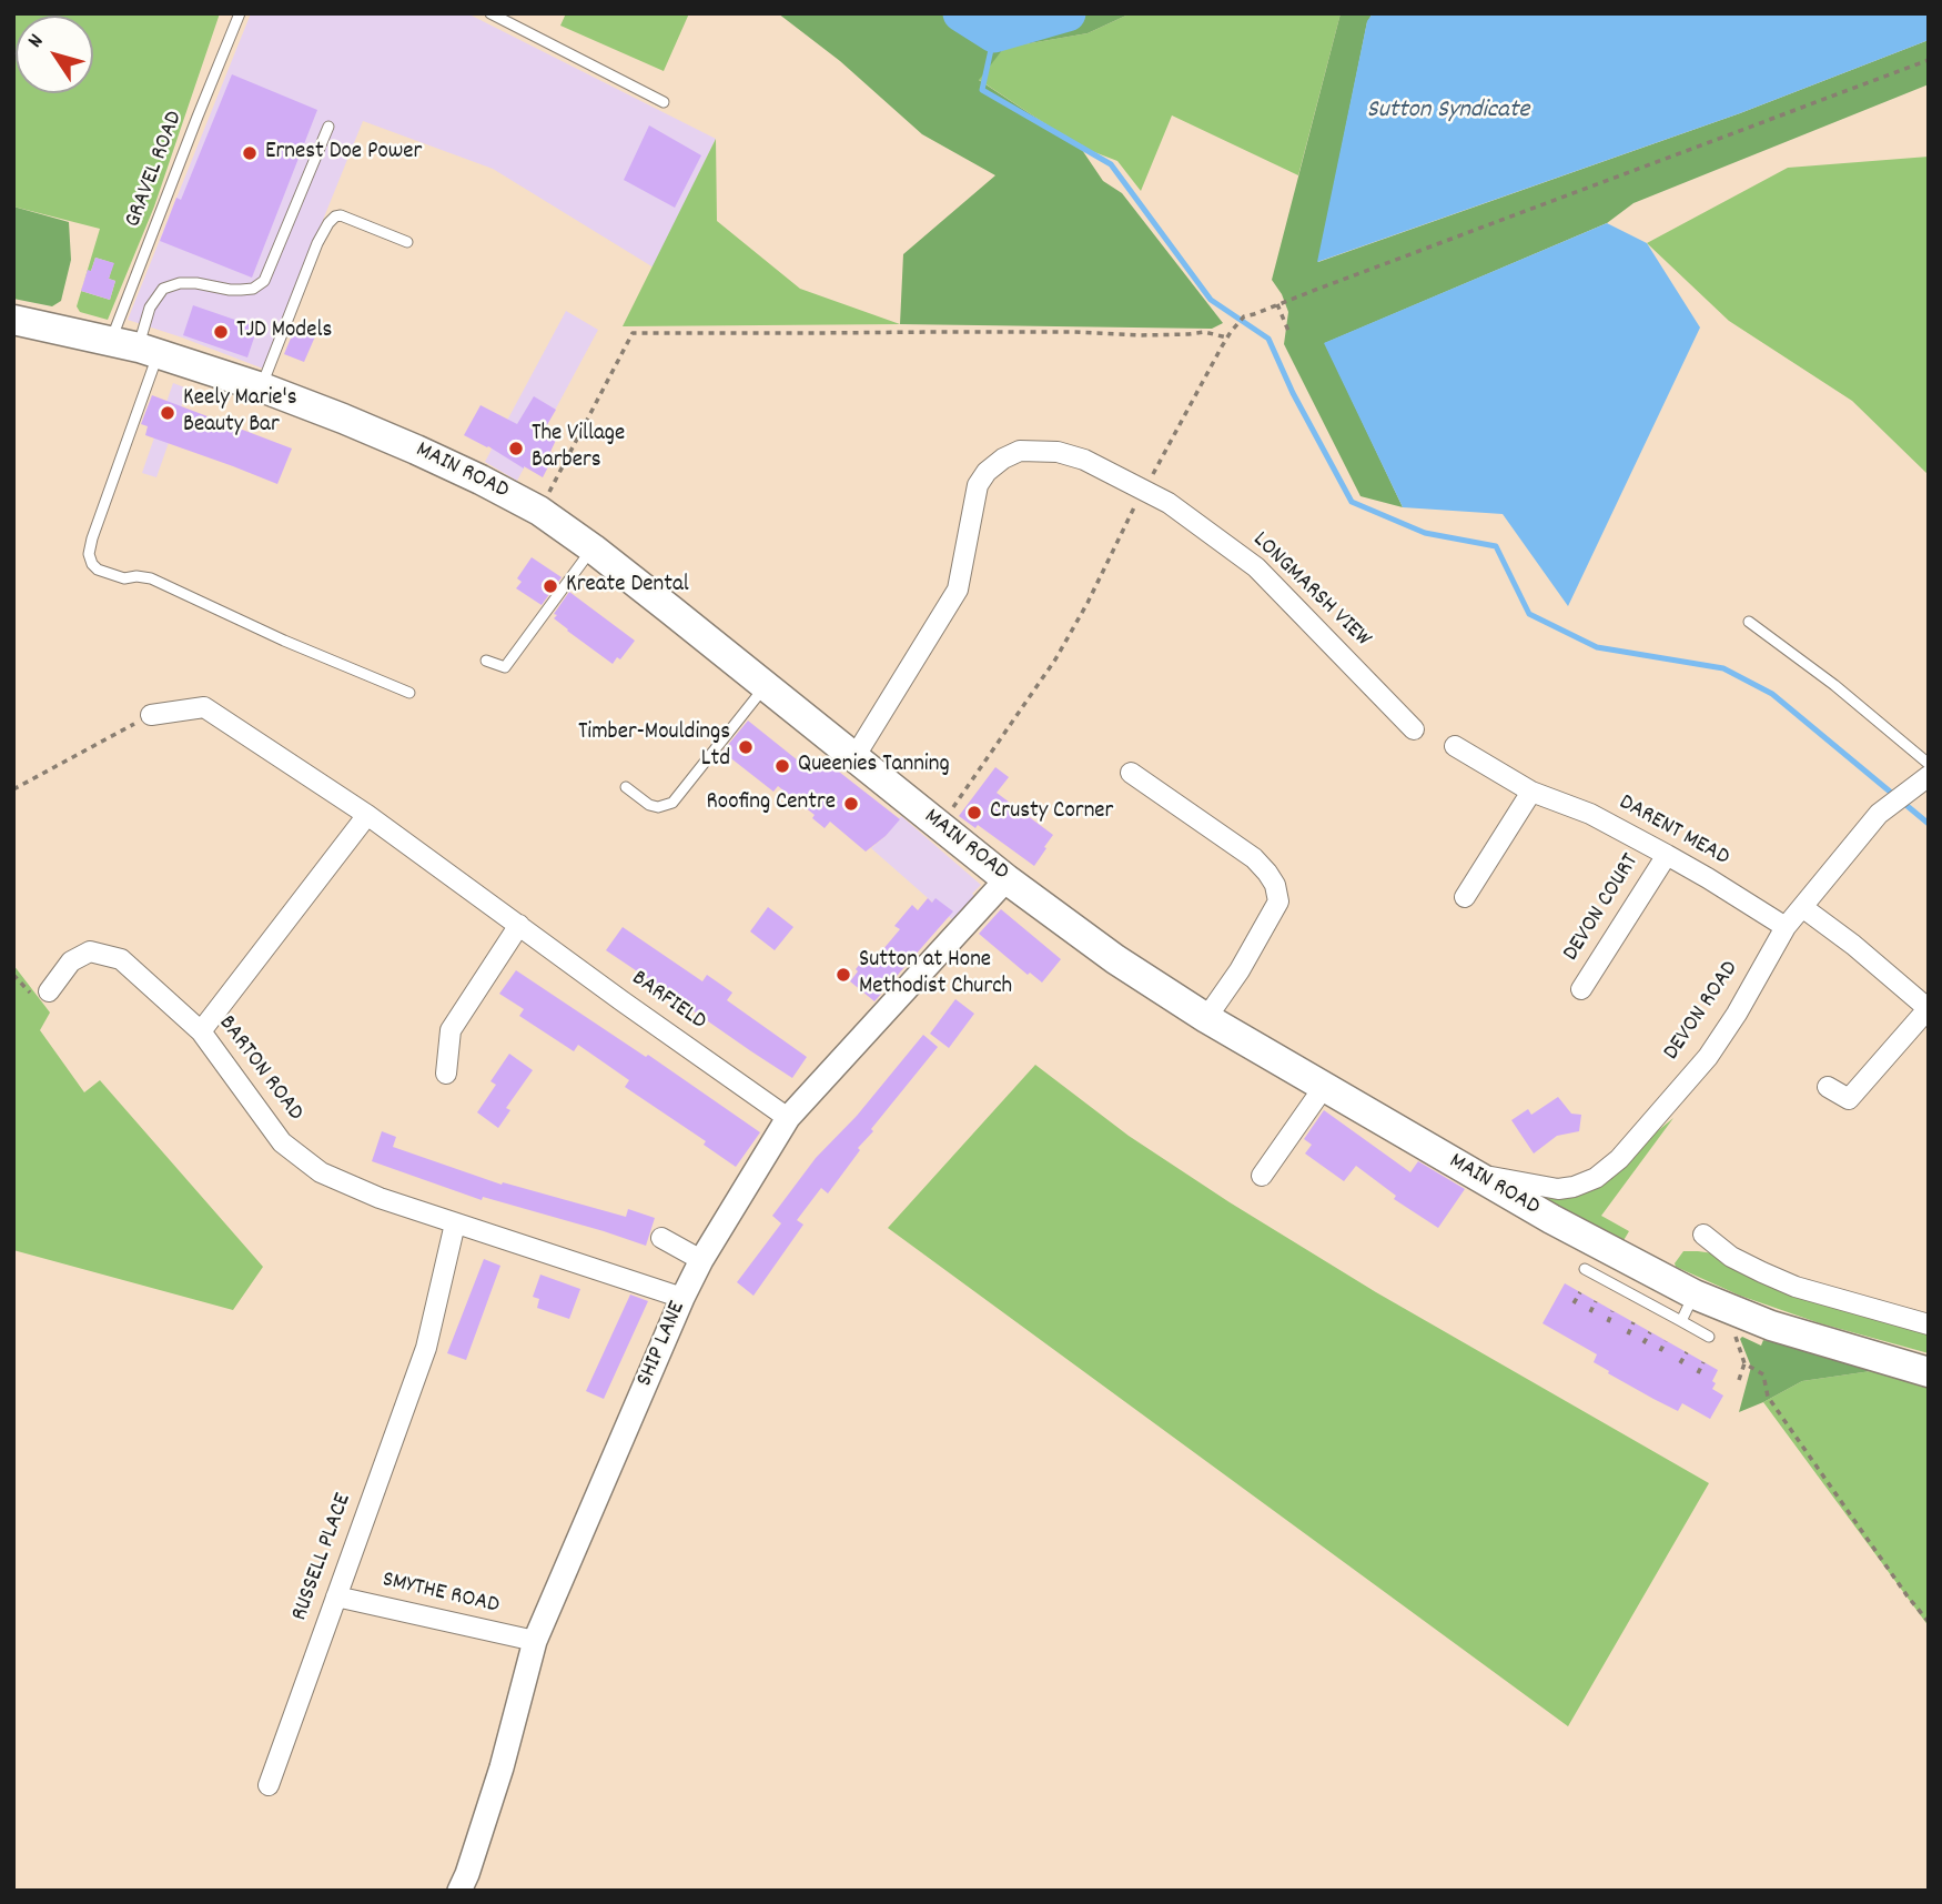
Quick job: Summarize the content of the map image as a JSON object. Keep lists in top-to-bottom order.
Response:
{
  "streets": {
    "main road": ["MAIN ROAD"],
    "street": [
      "LONGMARSH VIEW",
      "DARENT MEAD",
      "DEVON COURT",
      "BARFIELD",
      "DEVON ROAD",
      "BARTON ROAD",
      "SHIP LANE",
      "RUSSELL PLACE",
      "SMYTHE ROAD"
    ],
    "lane": ["GRAVEL ROAD"]
  },
  "crossings": [
    ["GRAVEL ROAD", "MAIN ROAD"],
    ["MAIN ROAD", "LONGMARSH VIEW"],
    ["MAIN ROAD", "DEVON ROAD"],
    ["MAIN ROAD", "SHIP LANE"],
    ["DARENT MEAD", "DEVON COURT"],
    ["DARENT MEAD", "DEVON ROAD"],
    ["BARFIELD", "SHIP LANE"],
    ["BARTON ROAD", "SHIP LANE"],
    ["BARTON ROAD", "RUSSELL PLACE"],
    ["SHIP LANE", "SMYTHE ROAD"],
    ["RUSSELL PLACE", "SMYTHE ROAD"]
  ],
  "water": ["Sutton Syndicate"],
  "places": [
    "Ernest Doe Power",
    "TJD Models",
    "Keely Marie's Beauty Bar",
    "The Village Barbers",
    "Kreate Dental",
    "Timber-Mouldings Ltd",
    "Queenies Tanning",
    "Roofing Centre",
    "Crusty Corner",
    "Sutton at Hone Methodist Church"
  ],
  "north": "top left"
}
